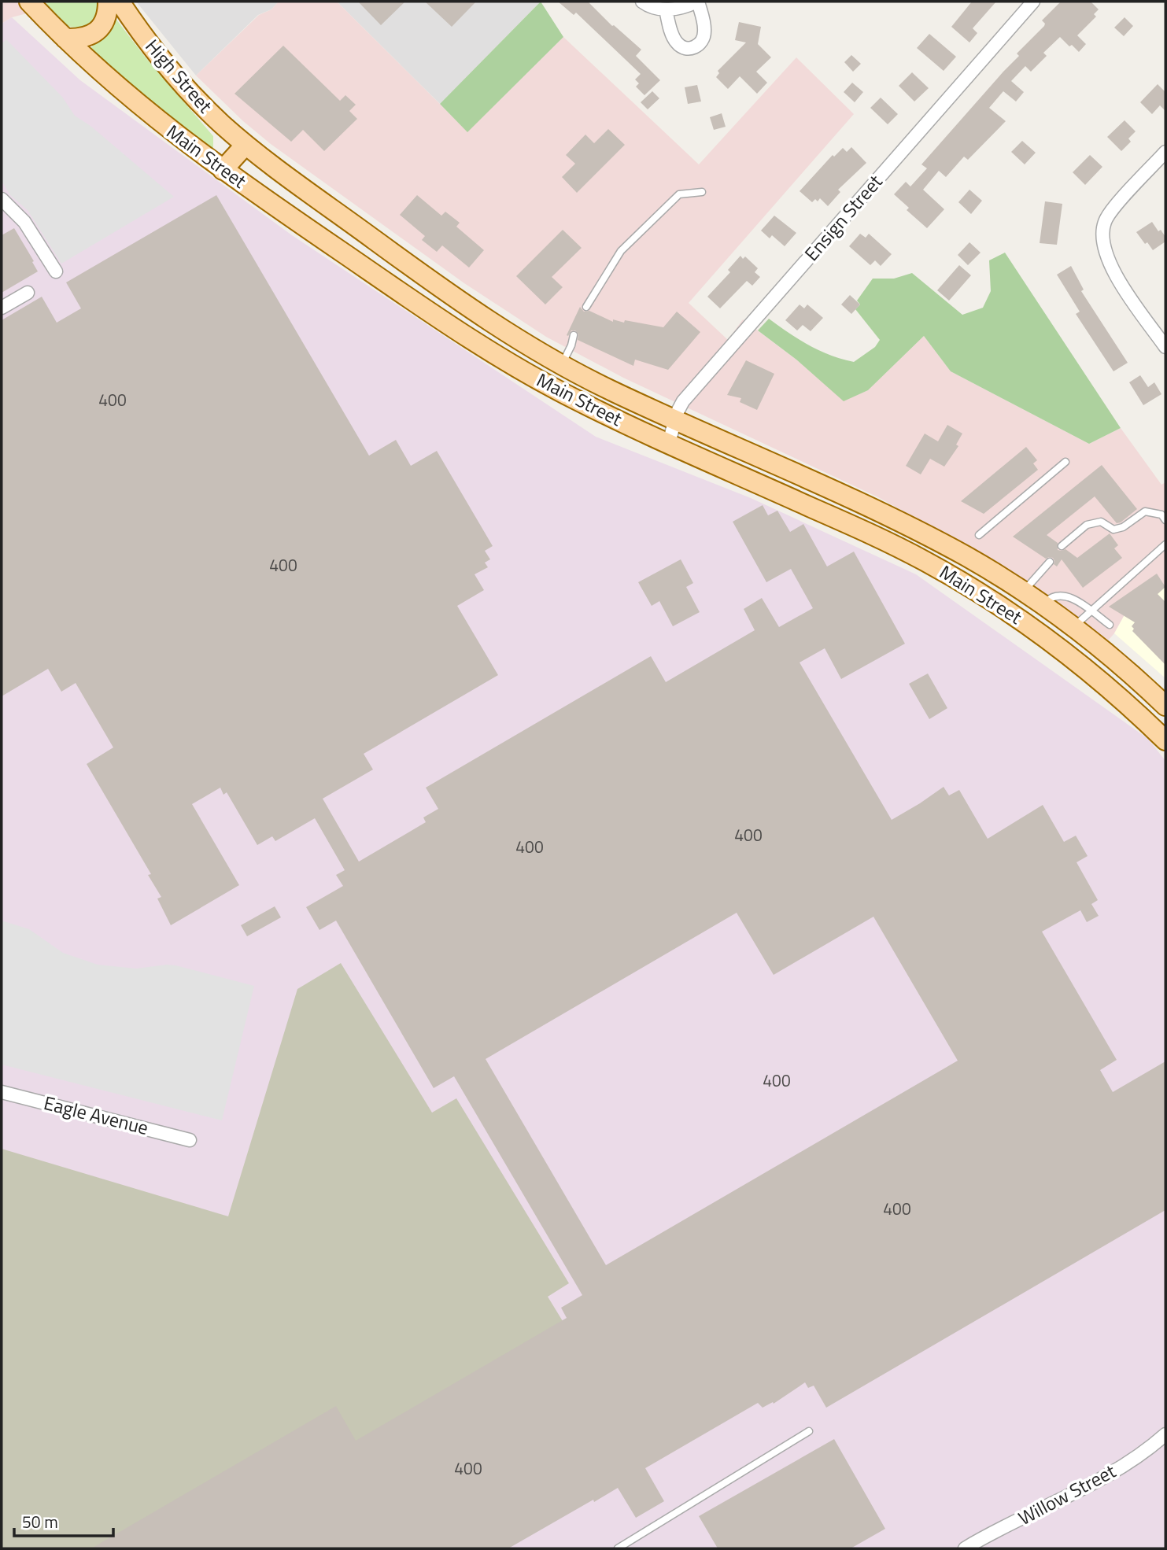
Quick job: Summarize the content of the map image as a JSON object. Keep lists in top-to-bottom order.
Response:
{
  "streets": {
    "main road": ["High Street", "Main Street"],
    "street": ["Ensign Street", "Eagle Avenue", "Willow Street"]
  },
  "crossings": [
    ["High Street", "Main Street"],
    ["Main Street", "Ensign Street"]
  ],
  "house_numbers": [
    "400",
    "400",
    "400",
    "400",
    "400",
    "400",
    "400"
  ],
  "scale_bar": "50 m"
}
